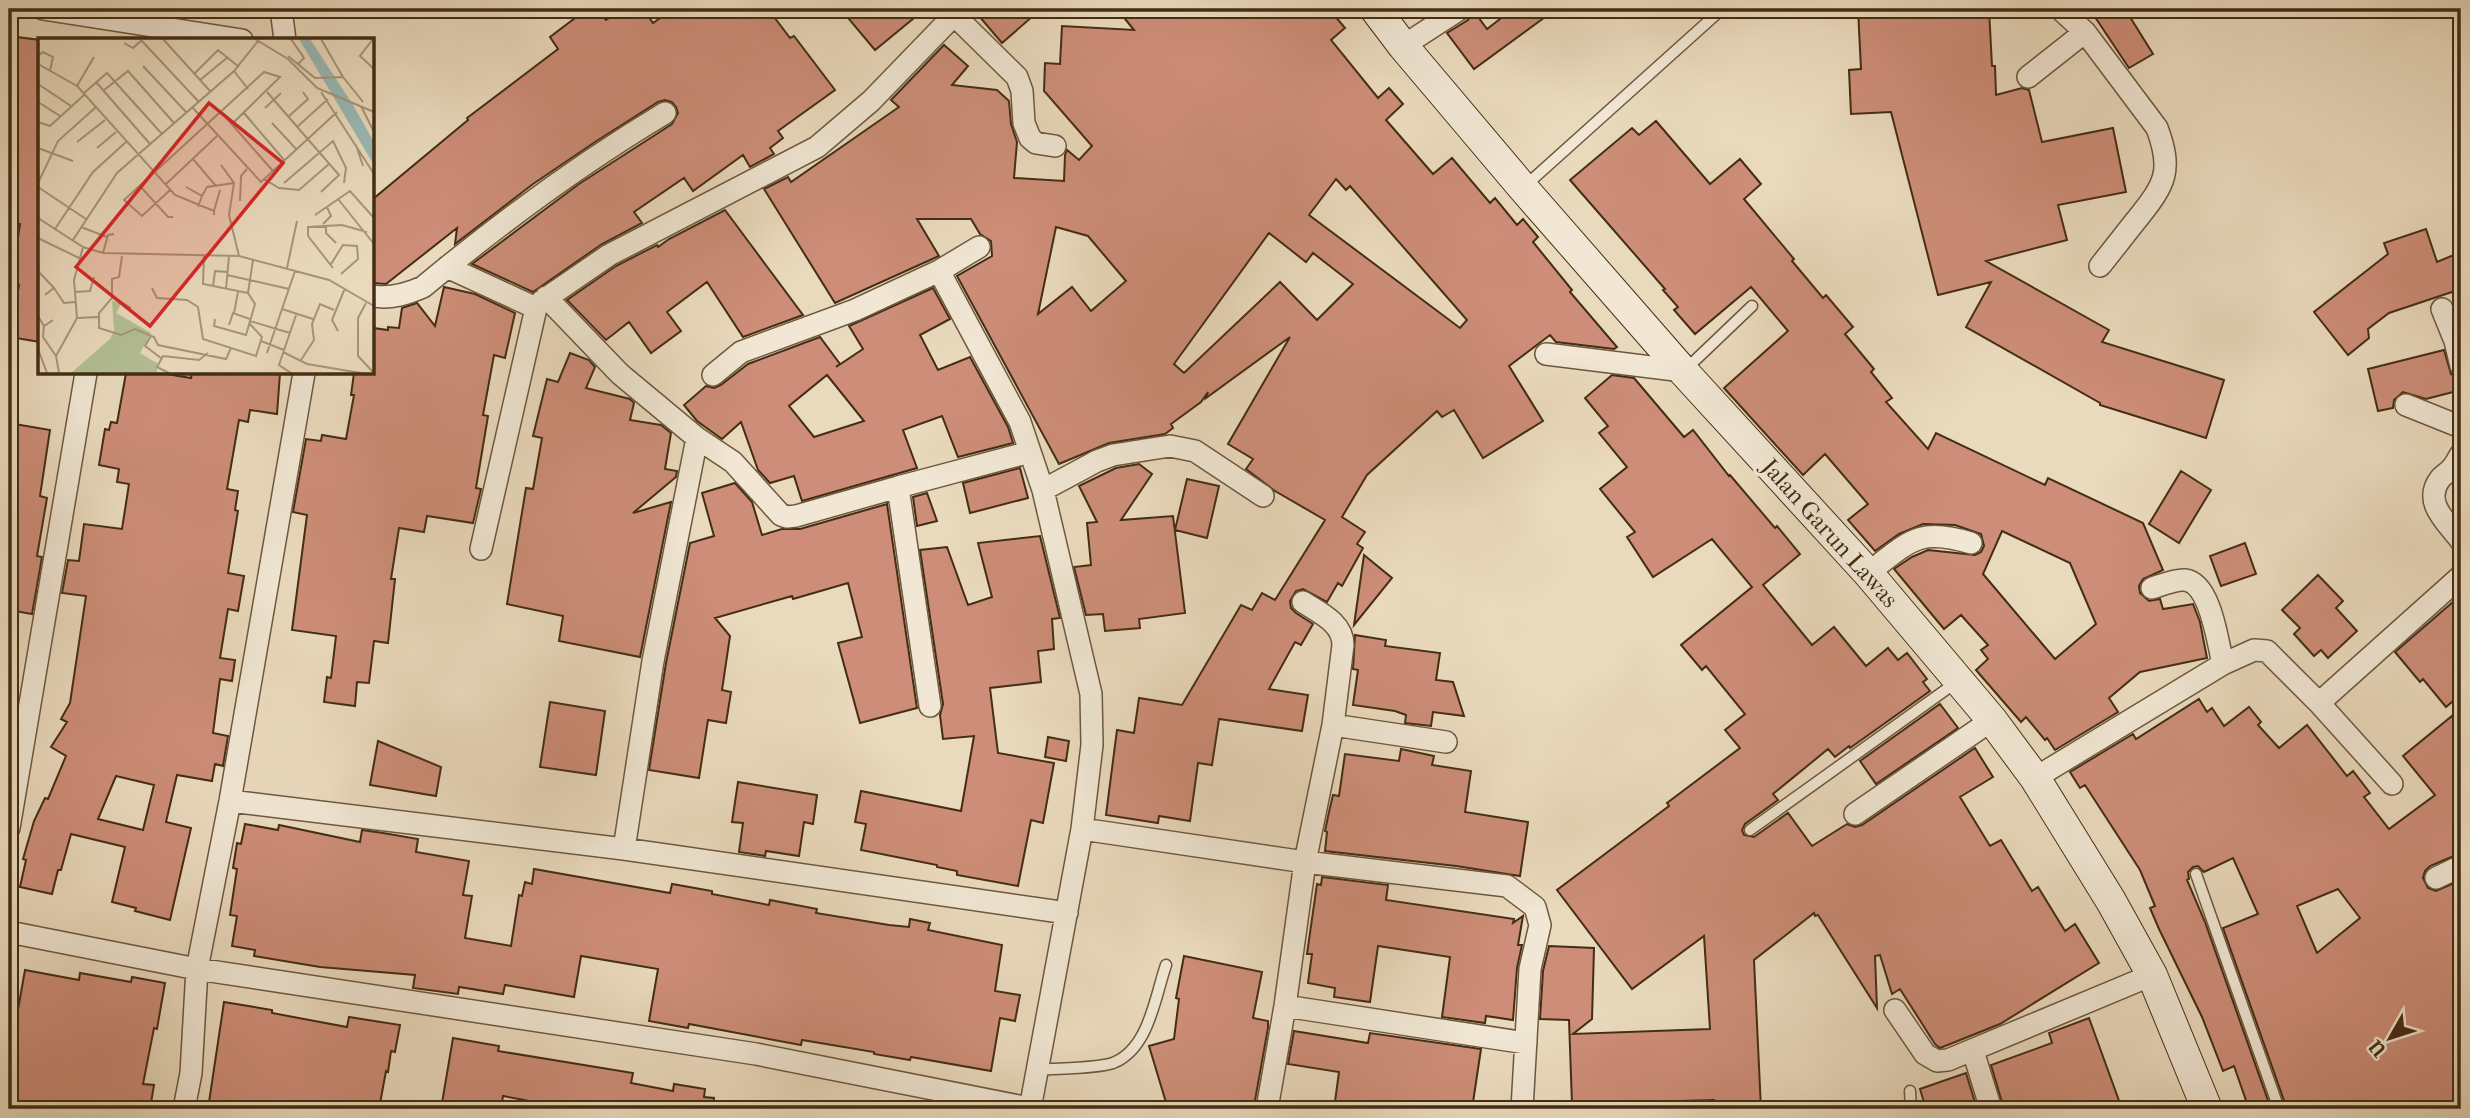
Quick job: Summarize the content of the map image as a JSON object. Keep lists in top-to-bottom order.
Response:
{
  "streets": {
    "main road": ["Jalan Garun Lawas"]
  },
  "north": "bottom left"
}
